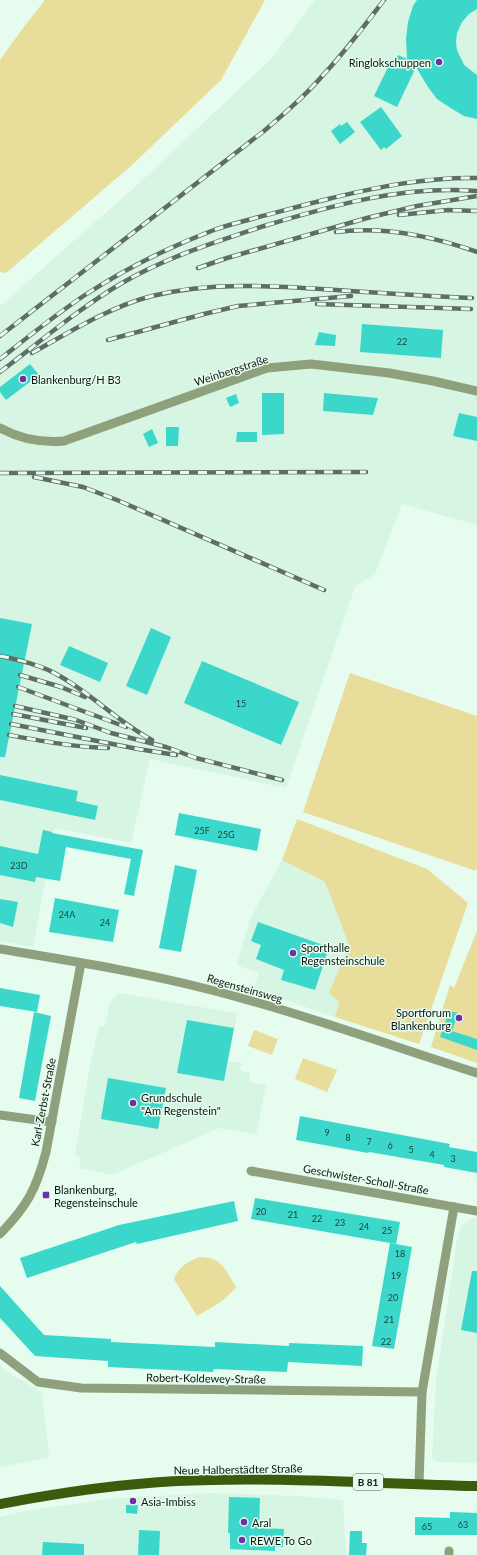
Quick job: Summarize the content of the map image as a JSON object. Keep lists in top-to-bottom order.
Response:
{
  "streets": {
    "main road": ["Neue Halberstädter Straße", "B 81"],
    "street": [
      "Weinbergstraße",
      "Regensteinsweg",
      "Karl-Zerbst-Straße",
      "Geschwister-Scholl-Straße",
      "Robert-Koldewey-Straße"
    ]
  },
  "crossings": [
    ["Regensteinsweg", "Karl-Zerbst-Straße"]
  ],
  "places": {
    "other": [
      "Ringlokschuppen",
      "Blankenburg/H B3",
      "Sporthalle Regensteinschule",
      "Sportforum Blankenburg",
      "Grundschule \"Am Regenstein\"",
      "Asia-Imbiss",
      "Aral",
      "REWE To Go"
    ],
    "transit": ["Blankenburg, Regensteinschule"]
  },
  "house_numbers": [
    "22",
    "15",
    "25F",
    "25G",
    "23D",
    "24A",
    "24",
    "9",
    "8",
    "7",
    "6",
    "5",
    "4",
    "3",
    "20",
    "21",
    "22",
    "23",
    "24",
    "25",
    "18",
    "19",
    "20",
    "21",
    "22",
    "63",
    "65"
  ]
}
